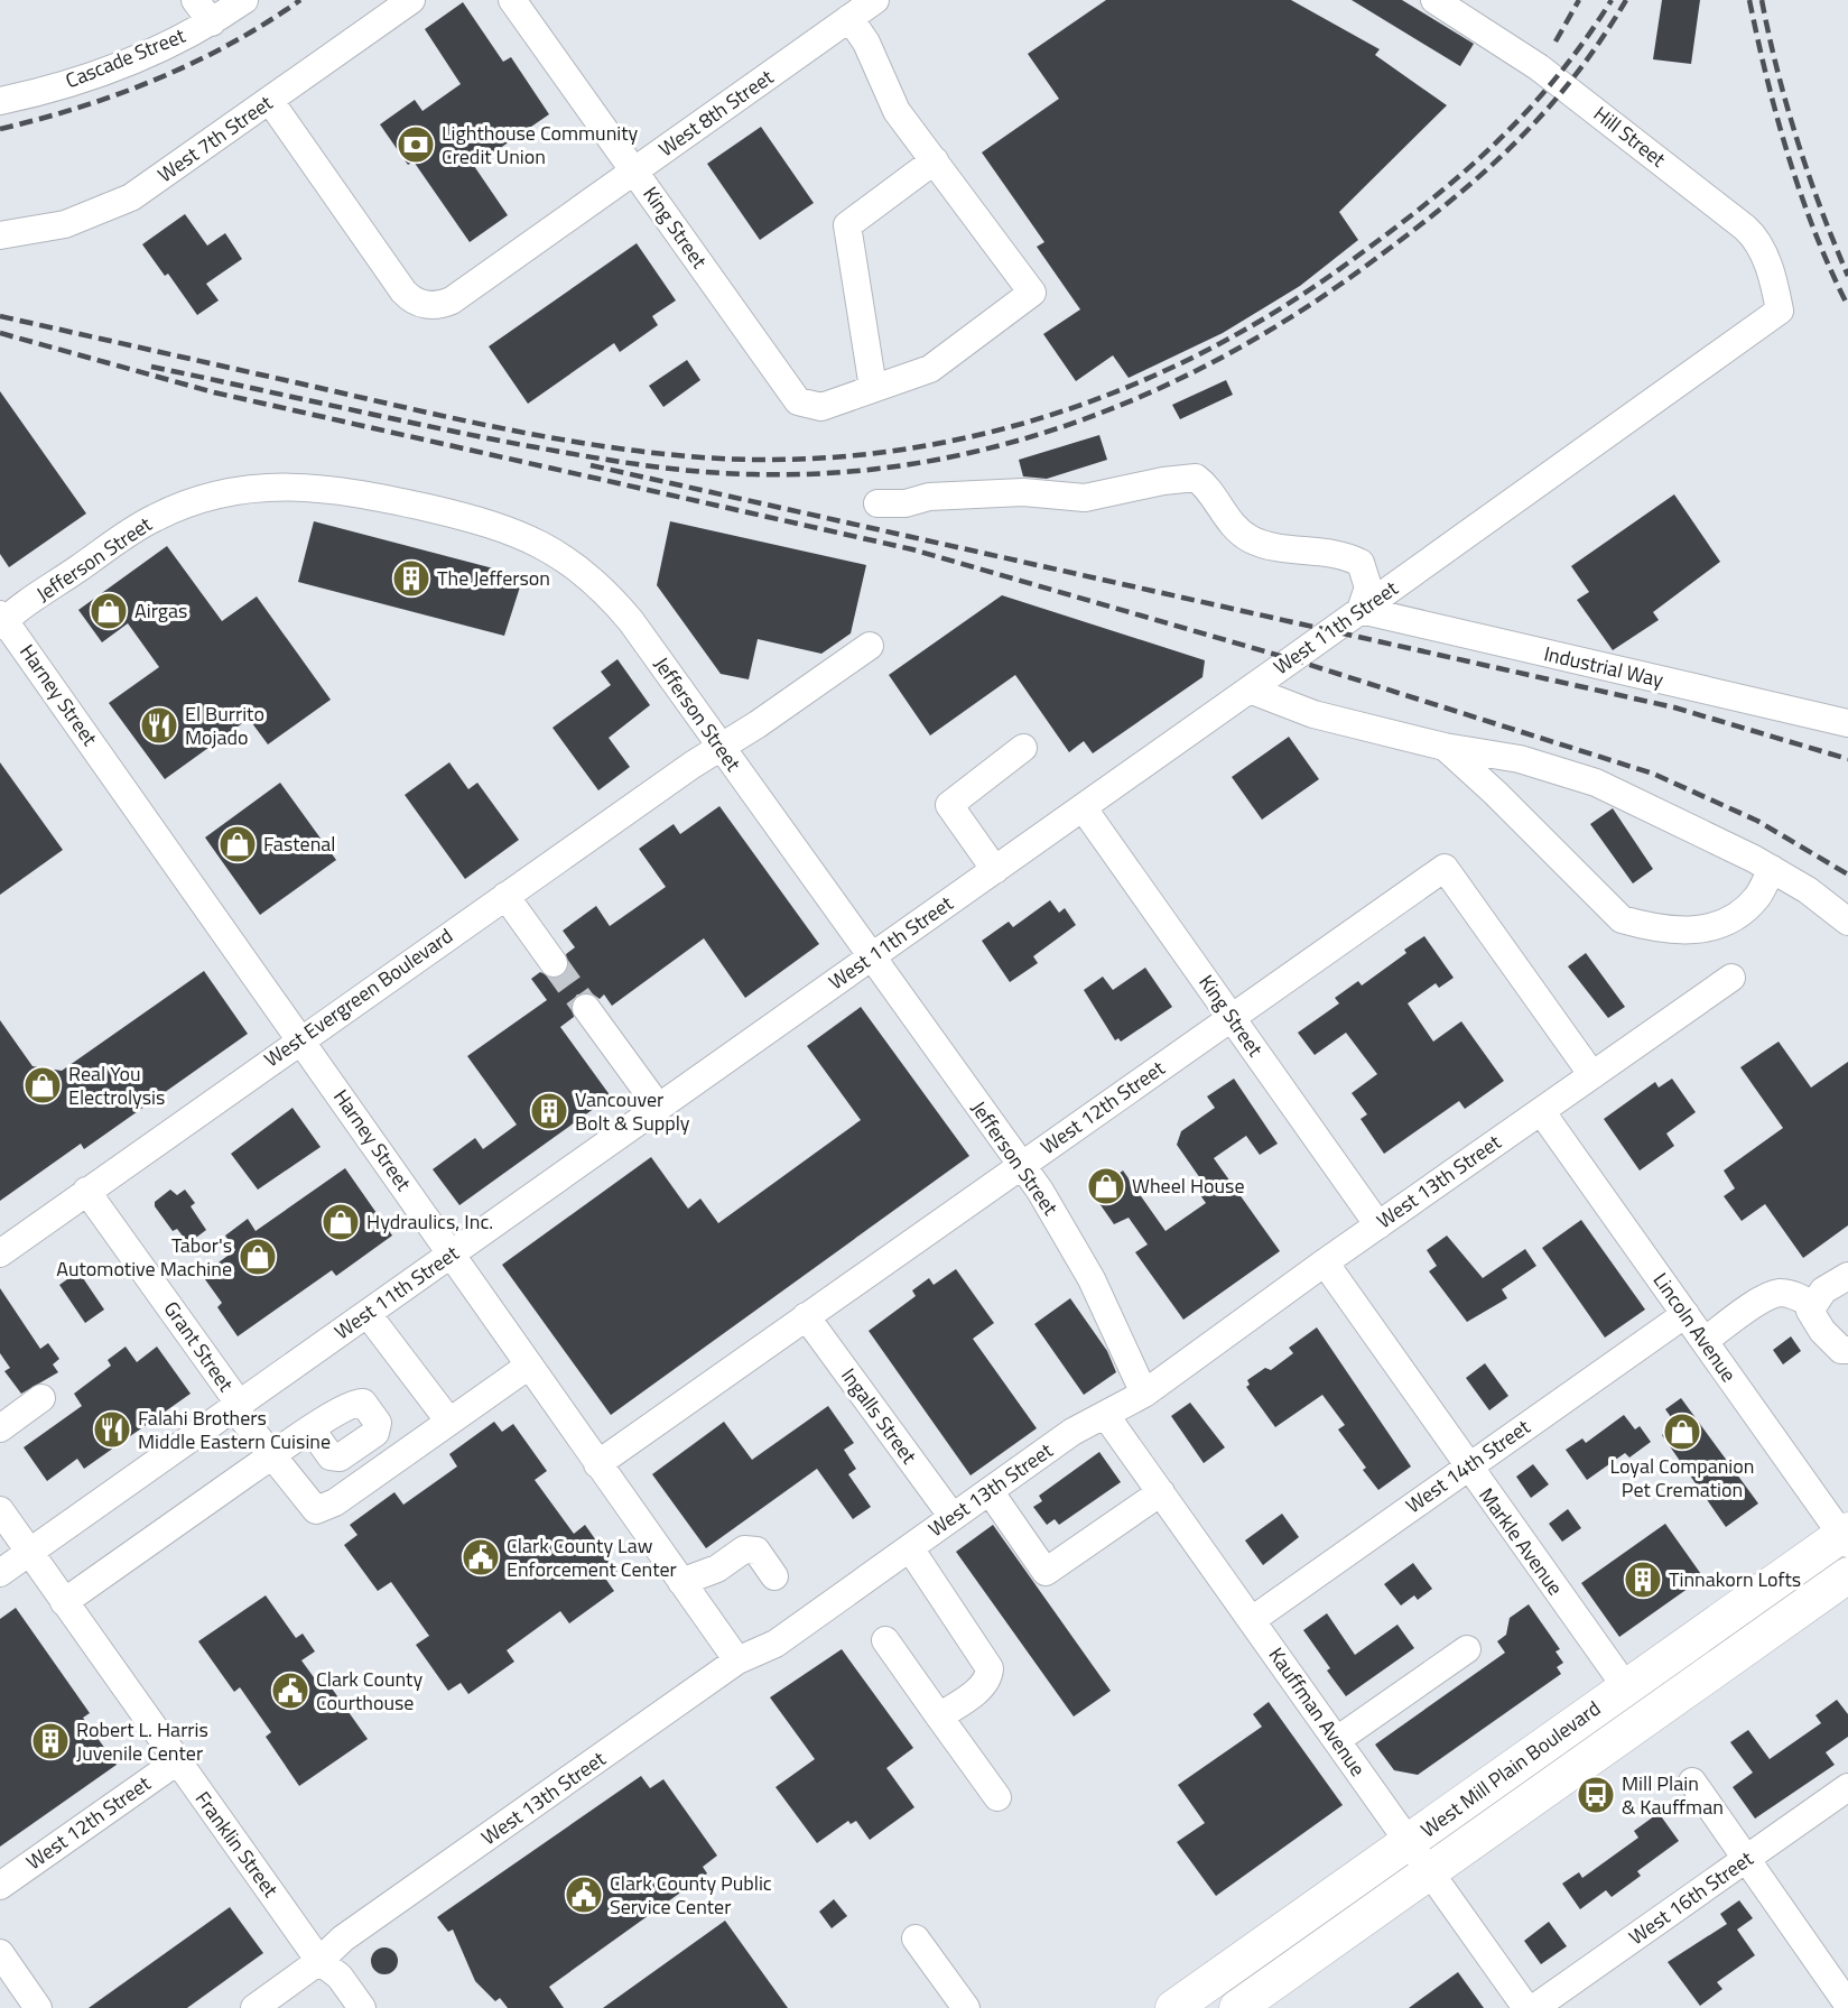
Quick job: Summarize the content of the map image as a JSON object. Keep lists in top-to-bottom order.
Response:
{
  "streets": {
    "main road": ["West Mill Plain Boulevard"],
    "street": [
      "Cascade Street",
      "West 8th Street",
      "Hill Street",
      "West 7th Street",
      "King Street",
      "Jefferson Street",
      "West 11th Street",
      "Industrial Way",
      "Harney Street",
      "West Evergreen Boulevard",
      "West 12th Street",
      "West 13th Street",
      "Lincoln Avenue",
      "Grant Street",
      "Ingalls Street",
      "West 14th Street",
      "Markle Avenue",
      "Kauffman Avenue",
      "Franklin Street",
      "West 16th Street"
    ]
  },
  "crossings": [
    ["West 8th Street", "West 7th Street"],
    ["West 8th Street", "King Street"],
    ["Hill Street", "West 11th Street"],
    ["King Street", "West 11th Street"],
    ["King Street", "West 12th Street"],
    ["King Street", "West 13th Street"],
    ["Jefferson Street", "West 11th Street"],
    ["Jefferson Street", "Harney Street"],
    ["Jefferson Street", "West Evergreen Boulevard"],
    ["Jefferson Street", "West 12th Street"],
    ["Jefferson Street", "West 13th Street"],
    ["West 11th Street", "Industrial Way"],
    ["West 11th Street", "Harney Street"],
    ["West 11th Street", "Grant Street"],
    ["West 11th Street", "Franklin Street"],
    ["Harney Street", "West Evergreen Boulevard"],
    ["Harney Street", "West 12th Street"],
    ["Harney Street", "West 13th Street"],
    ["West Evergreen Boulevard", "Grant Street"],
    ["West 12th Street", "West 13th Street"],
    ["West 12th Street", "Ingalls Street"],
    ["West 12th Street", "Franklin Street"],
    ["West 13th Street", "Lincoln Avenue"],
    ["West 13th Street", "Ingalls Street"],
    ["West 13th Street", "Markle Avenue"],
    ["West 13th Street", "Kauffman Avenue"],
    ["West 13th Street", "Franklin Street"],
    ["Lincoln Avenue", "West 14th Street"],
    ["Lincoln Avenue", "West Mill Plain Boulevard"],
    ["West 14th Street", "Markle Avenue"],
    ["West 14th Street", "Kauffman Avenue"],
    ["Markle Avenue", "West Mill Plain Boulevard"],
    ["Kauffman Avenue", "West Mill Plain Boulevard"]
  ],
  "places": {
    "bank": ["Lighthouse Community Credit Union"],
    "building": [
      "The Jefferson",
      "Vancouver Bolt & Supply",
      "Tinnakorn Lofts",
      "Robert L. Harris Juvenile Center"
    ],
    "shop": [
      "Airgas",
      "Fastenal",
      "Real You Electrolysis",
      "Wheel House",
      "Hydraulics, Inc.",
      "Tabor's Automotive Machine",
      "Loyal Companion Pet Cremation"
    ],
    "restaurant": ["El Burrito Mojado", "Falahi Brothers Middle Eastern Cuisine"],
    "public building": ["Clark County Law Enforcement Center", "Clark County Courthouse", "Clark County Public Service Center"],
    "bus stop": ["Mill Plain & Kauffman"]
  }
}
